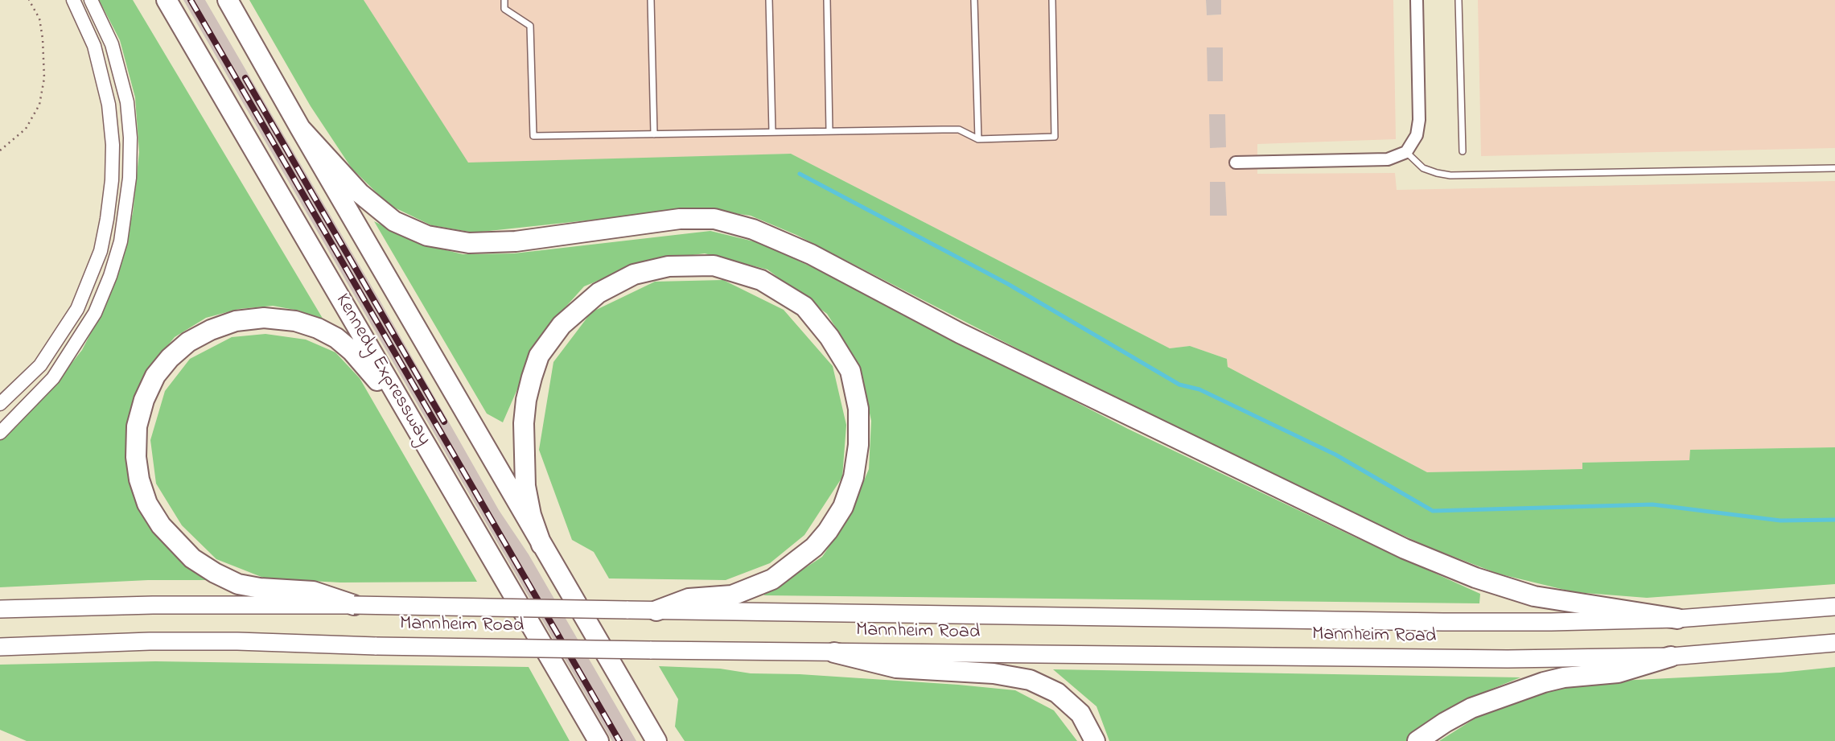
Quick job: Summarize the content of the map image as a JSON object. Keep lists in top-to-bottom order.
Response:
{
  "streets": {
    "highway": ["Kennedy Expressway"],
    "main road": ["Mannheim Road"]
  }
}
